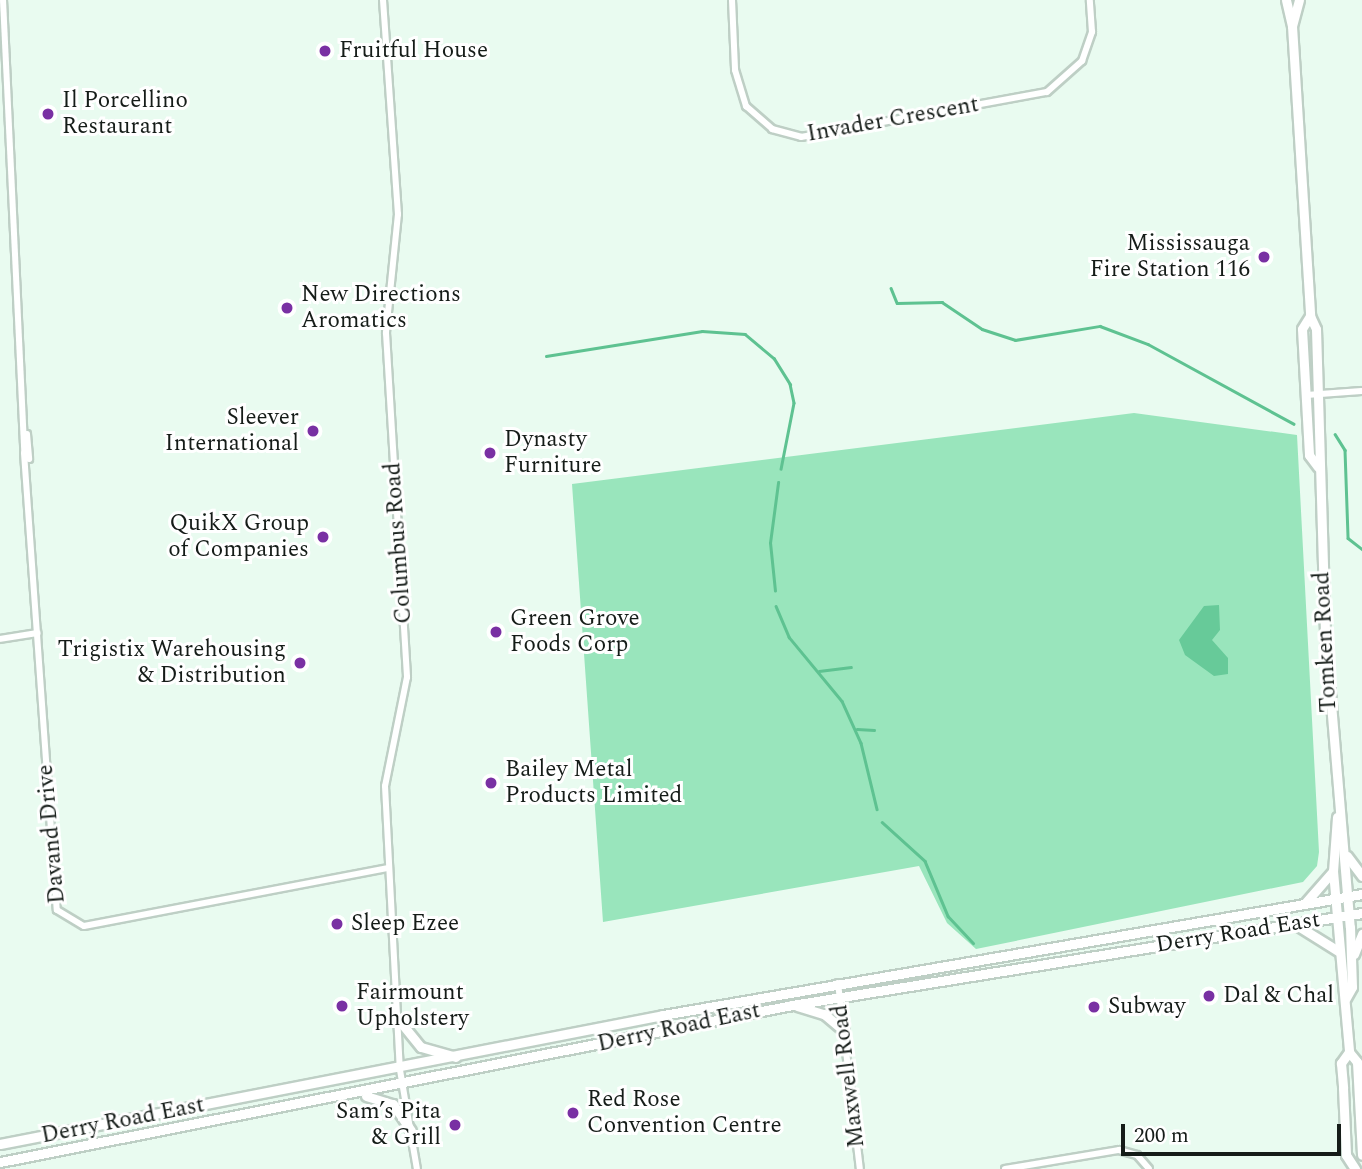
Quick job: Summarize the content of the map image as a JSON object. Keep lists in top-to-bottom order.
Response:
{
  "streets": {
    "main road": ["Tomken Road", "Derry Road East"],
    "street": [
      "Invader Crescent",
      "Columbus Road",
      "Davand Drive",
      "Maxwell Road"
    ]
  },
  "crossings": [
    ["Columbus Road", "Davand Drive"],
    ["Columbus Road", "Derry Road East"],
    ["Tomken Road", "Derry Road East"],
    ["Derry Road East", "Maxwell Road"]
  ],
  "places": [
    "Fruitful House",
    "Il Porcellino Restaurant",
    "Mississauga Fire Station 116",
    "New Directions Aromatics",
    "Sleever International",
    "Dynasty Furniture",
    "QuikX Group of Companies",
    "Green Grove Foods Corp",
    "Trigistix Warehousing & Distribution",
    "Bailey Metal Products Limited",
    "Sleep Ezee",
    "Dal & Chal",
    "Fairmount Upholstery",
    "Subway",
    "Red Rose Convention Centre",
    "Sam’s Pita & Grill"
  ],
  "scale_bar": "200 m"
}
